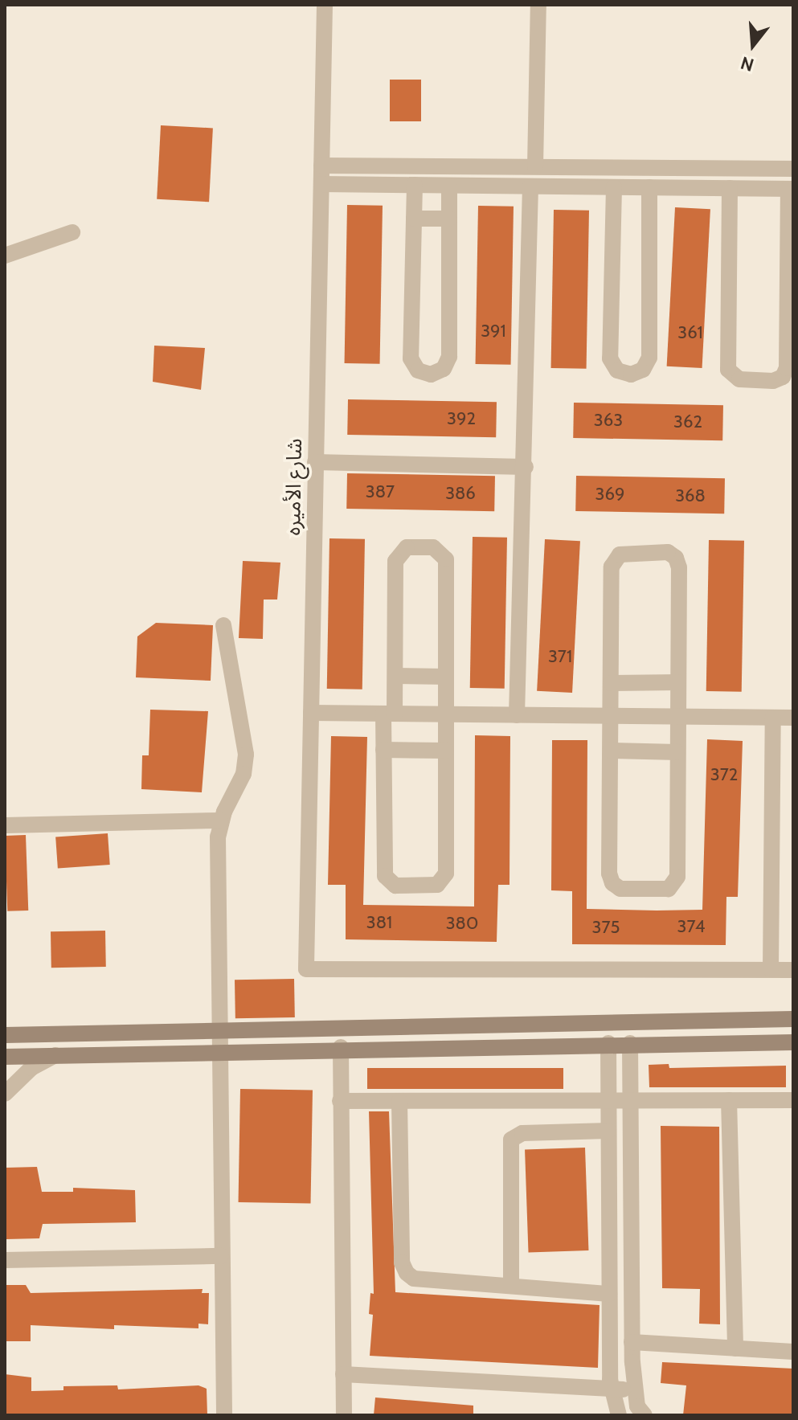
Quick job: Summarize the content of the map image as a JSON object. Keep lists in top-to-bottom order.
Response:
{
  "streets": {
    "street": ["شارع الأميره"]
  },
  "house_numbers": [
    "391",
    "361",
    "392",
    "363",
    "362",
    "387",
    "386",
    "369",
    "368",
    "371",
    "372",
    "381",
    "380",
    "374",
    "375"
  ],
  "north": "bottom"
}
